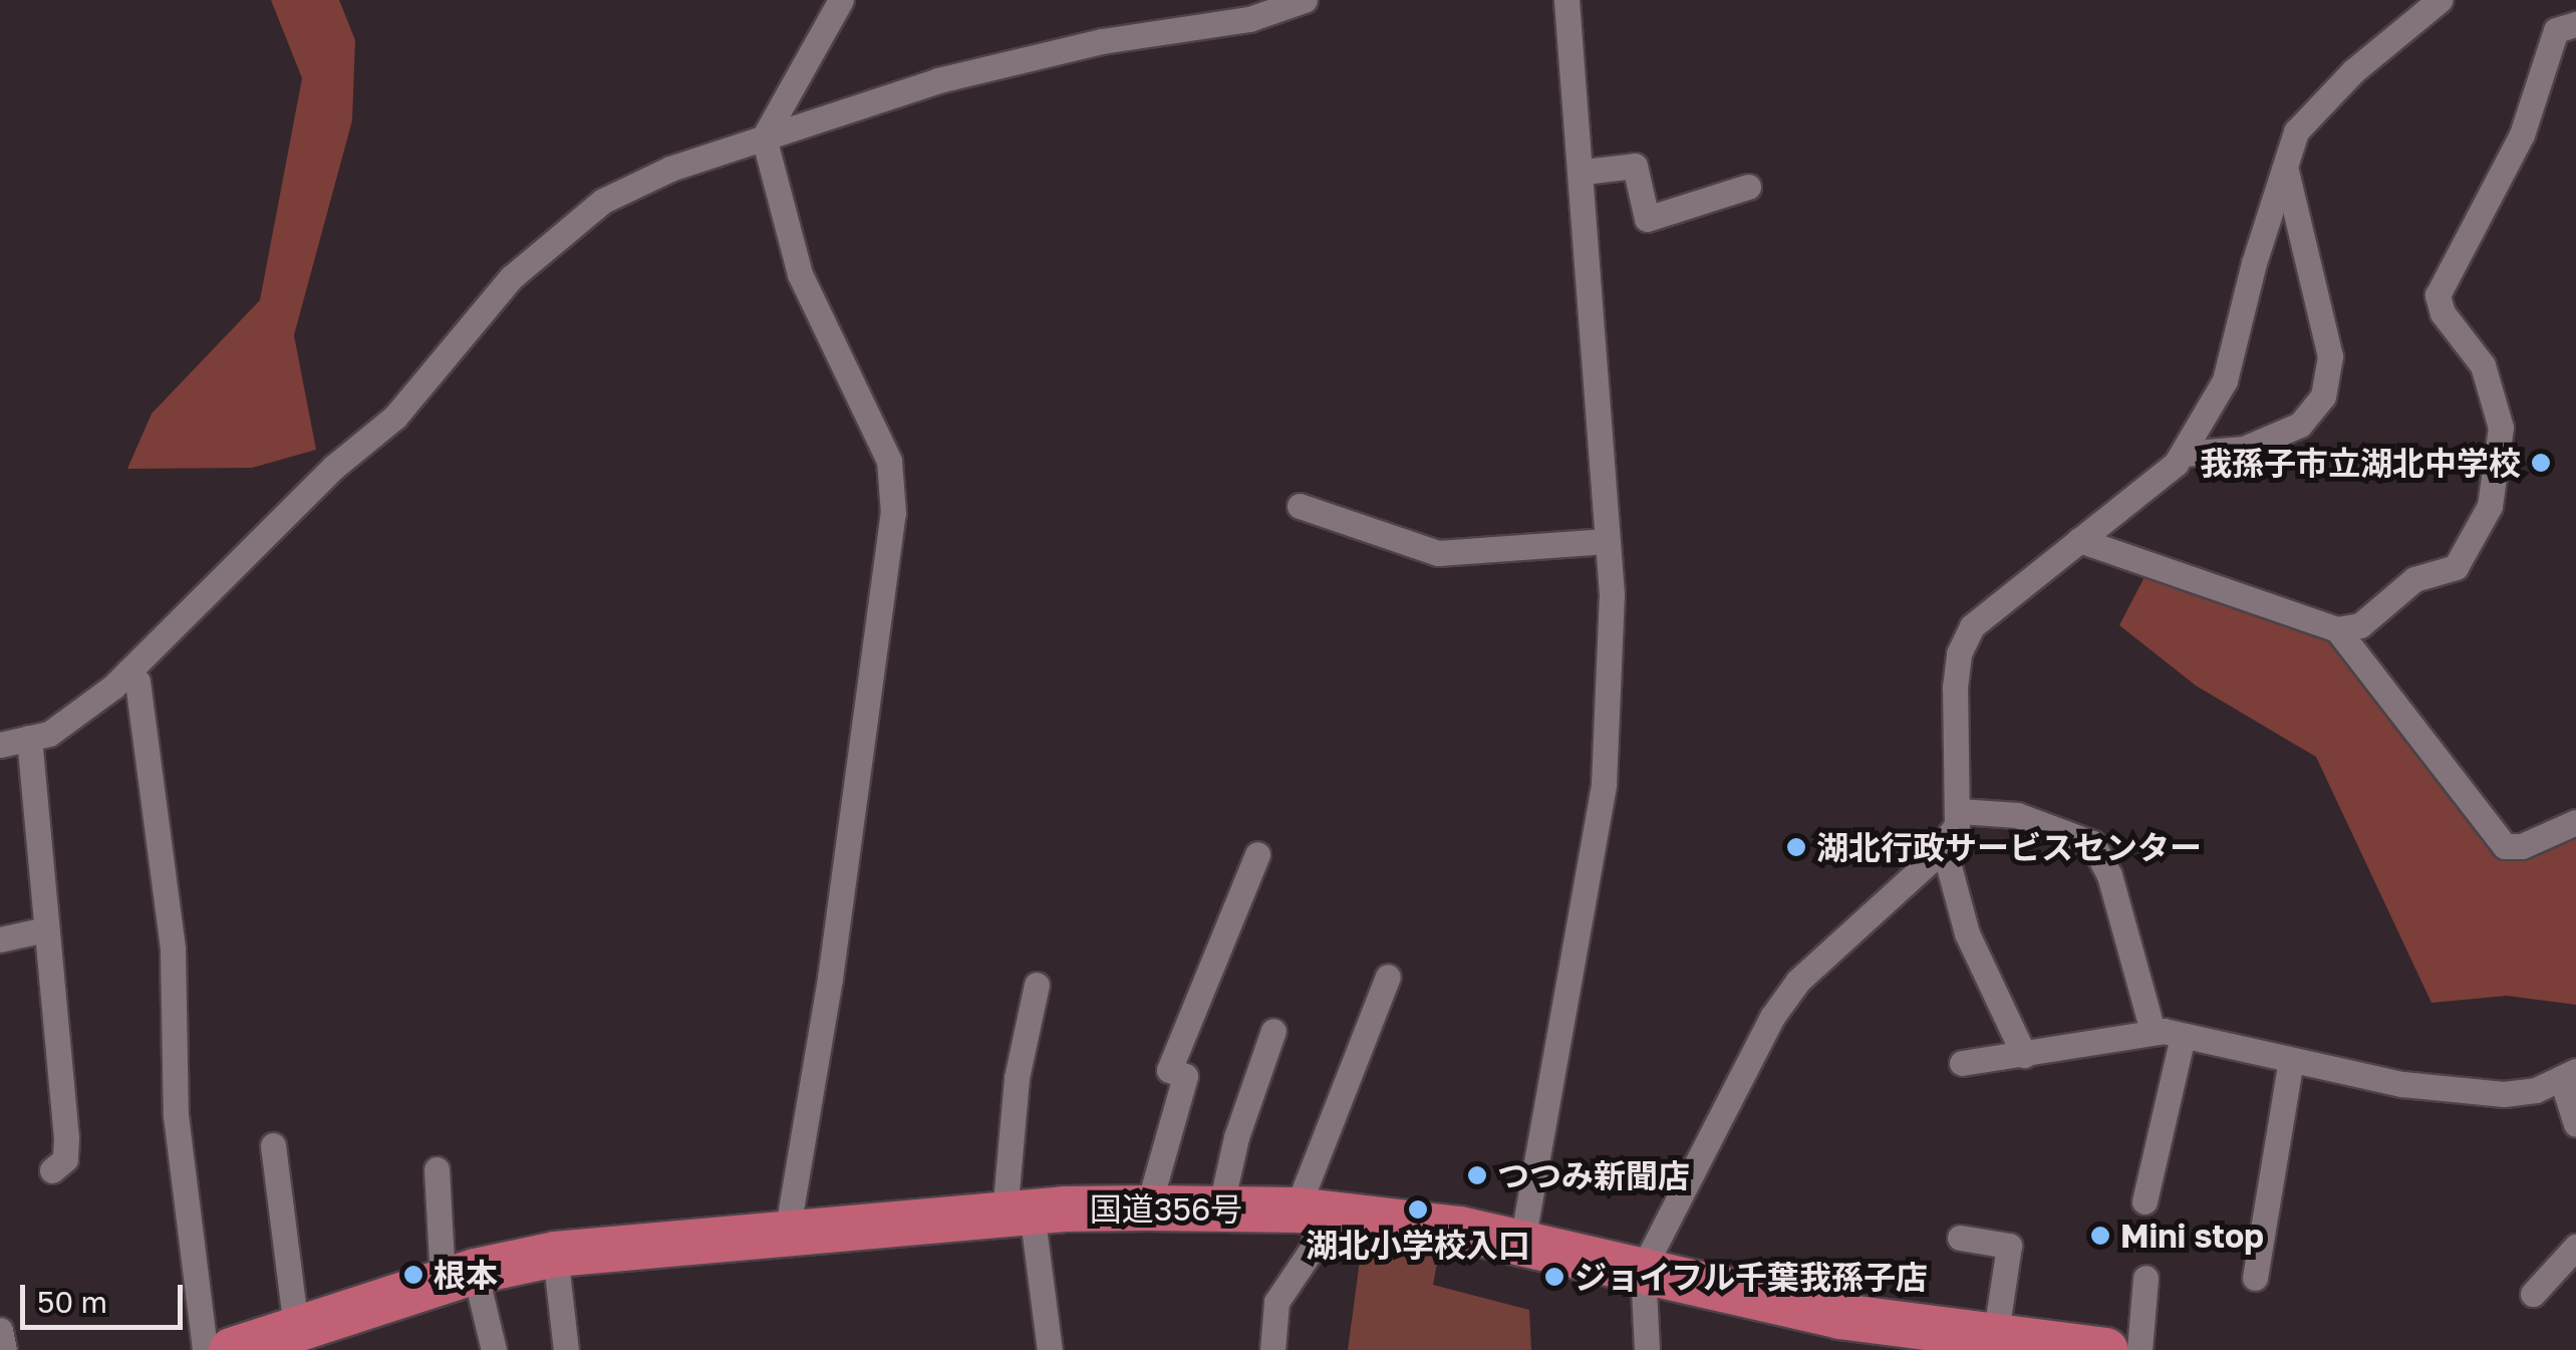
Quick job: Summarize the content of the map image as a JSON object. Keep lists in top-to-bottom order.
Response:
{
  "streets": {
    "highway": ["国道356号"]
  },
  "places": [
    "我孫子市立湖北中学校",
    "湖北行政サービスセンター",
    "つつみ新聞店",
    "湖北小学校入口",
    "Mini stop",
    "根本",
    "ジョイフル千葉我孫子店"
  ],
  "scale_bar": "50 m"
}
